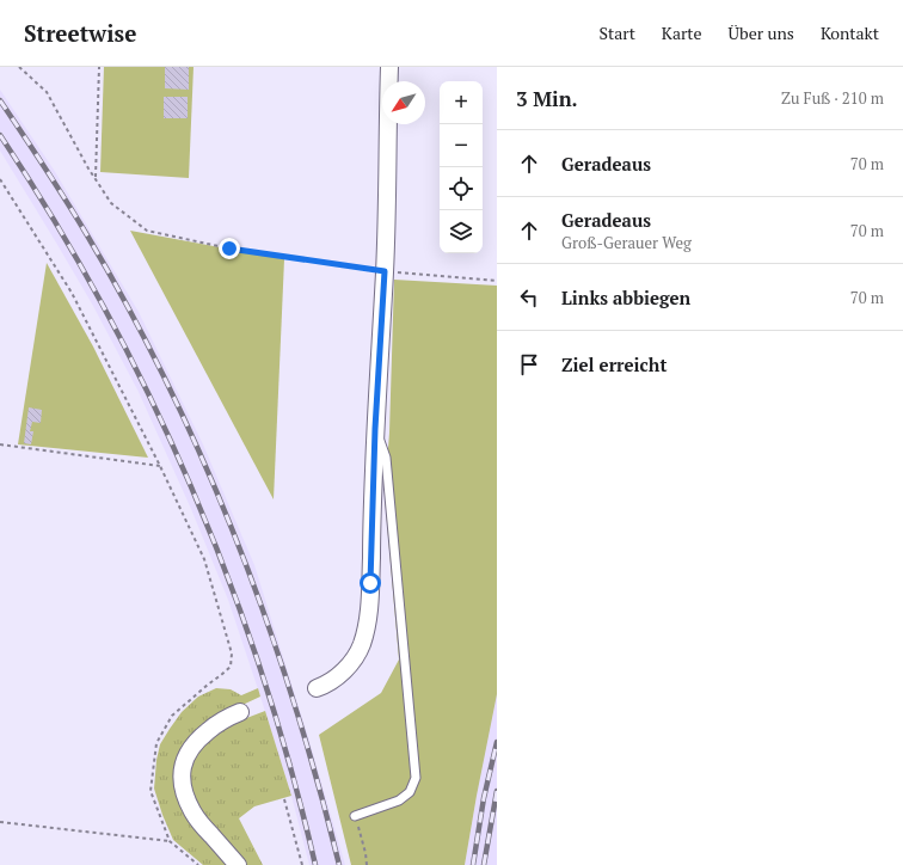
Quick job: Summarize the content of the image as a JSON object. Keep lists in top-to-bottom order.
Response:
{
  "north": "bottom left",
  "page": {
    "header": "Streetwise",
    "nav": [
      "Start",
      "Karte",
      "Über uns",
      "Kontakt"
    ],
    "heading": ["3 Min.", "Zu Fuß · 210 m"],
    "map_buttons": ["+", "−"],
    "list": [
      ["Geradeaus", "70 m"],
      ["Geradeaus", "Groß-Gerauer Weg", "70 m"],
      ["Links abbiegen", "70 m"],
      "Ziel erreicht"
    ]
  }
}
